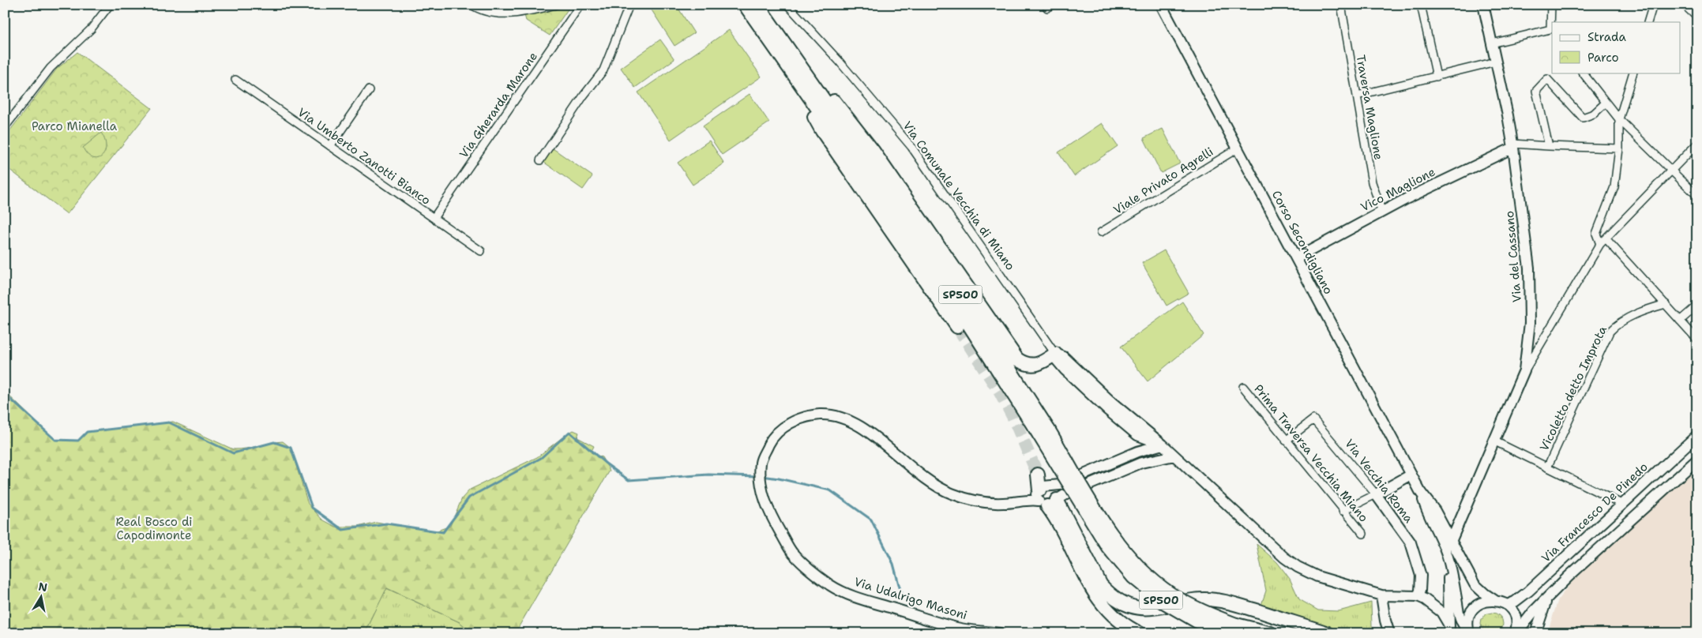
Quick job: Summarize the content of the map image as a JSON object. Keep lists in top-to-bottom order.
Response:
{
  "streets": {
    "highway": ["SP500"],
    "main road": [
      "Vico Maglione",
      "Via Comunale Vecchia di Miano",
      "Corso Secondigliano",
      "Via del Cassano",
      "Via Vecchia Roma",
      "Via Francesco De Pinedo",
      "Via Udalrigo Masoni"
    ],
    "street": [
      "Via Gherarda Marone",
      "Traversa Maglione",
      "Via Umberto Zanotti Bianco",
      "Viale Privato Agrelli",
      "Vicoletto detto Improta",
      "Prima Traversa Vecchia Miano"
    ]
  },
  "crossings": [
    ["Via Gherarda Marone", "Via Umberto Zanotti Bianco"],
    ["Traversa Maglione", "Vico Maglione"],
    ["Viale Privato Agrelli", "Corso Secondigliano"],
    ["Vico Maglione", "Corso Secondigliano"],
    ["Vico Maglione", "Via del Cassano"],
    ["Via Comunale Vecchia di Miano", "Via Vecchia Roma"],
    ["Via Comunale Vecchia di Miano", "Via Udalrigo Masoni"],
    ["Corso Secondigliano", "Via del Cassano"],
    ["Corso Secondigliano", "Via Francesco De Pinedo"],
    ["Prima Traversa Vecchia Miano", "Via Vecchia Roma"]
  ],
  "parks": ["Parco Mianella", "Real Bosco di Capodimonte"],
  "legend": ["Strada", "Parco"],
  "north": "top"
}
